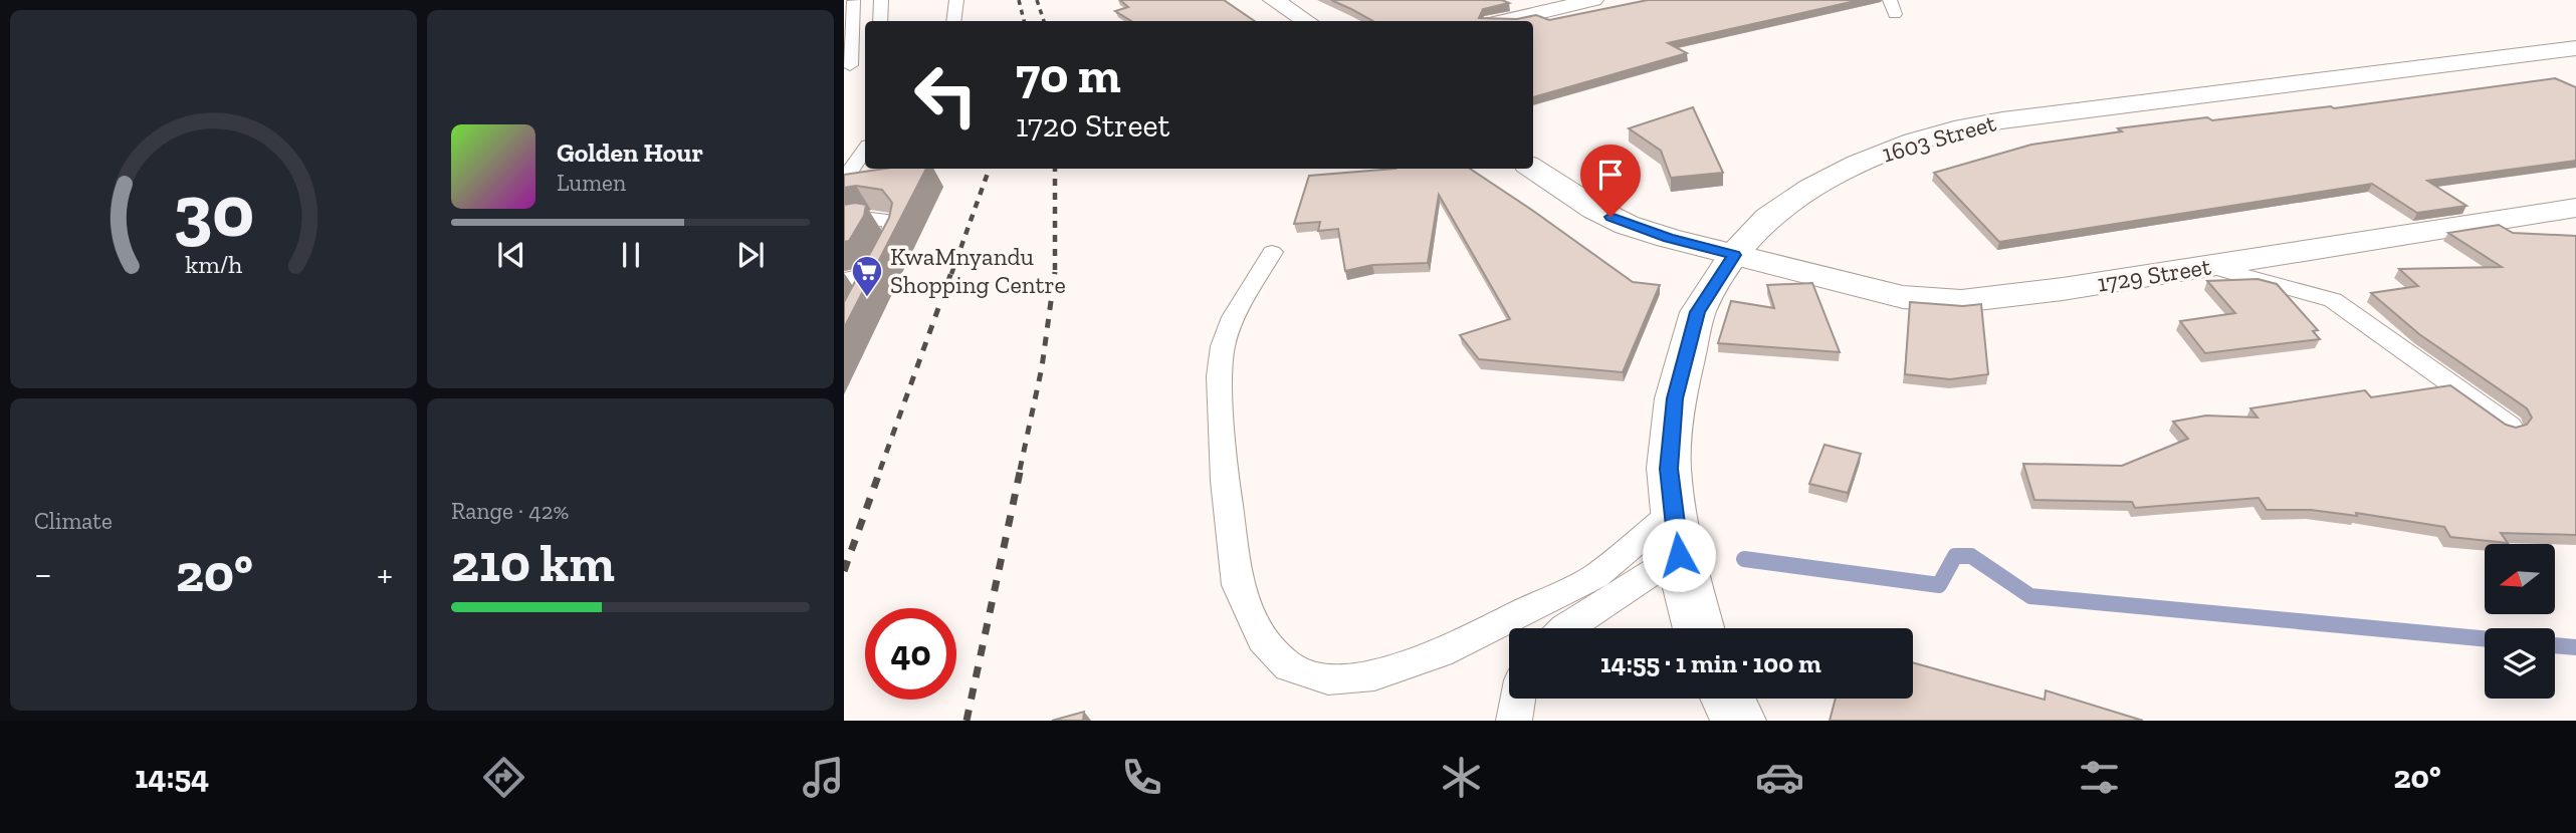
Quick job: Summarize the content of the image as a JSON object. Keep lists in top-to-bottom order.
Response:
{
  "streets": {
    "street": ["1603 Street", "1729 Street"]
  },
  "crossings": [
    ["1603 Street", "1729 Street"]
  ],
  "places": {
    "supermarket": ["KwaMnyandu Shopping Centre"]
  },
  "north": "left",
  "page": {
    "turn": ["70 m", "1720 Street"],
    "song": ["Golden Hour", "Lumen"],
    "tile": [
      "Climate",
      ["Range · 42%", "210 km"]
    ],
    "heat": ["−", "20°", "+"],
    "limit": "40",
    "trip": "14:55 · 1 min · 100 m",
    "tabs": ["14:54", "20°"],
    "gauge": ["30", "km/h"]
  }
}
